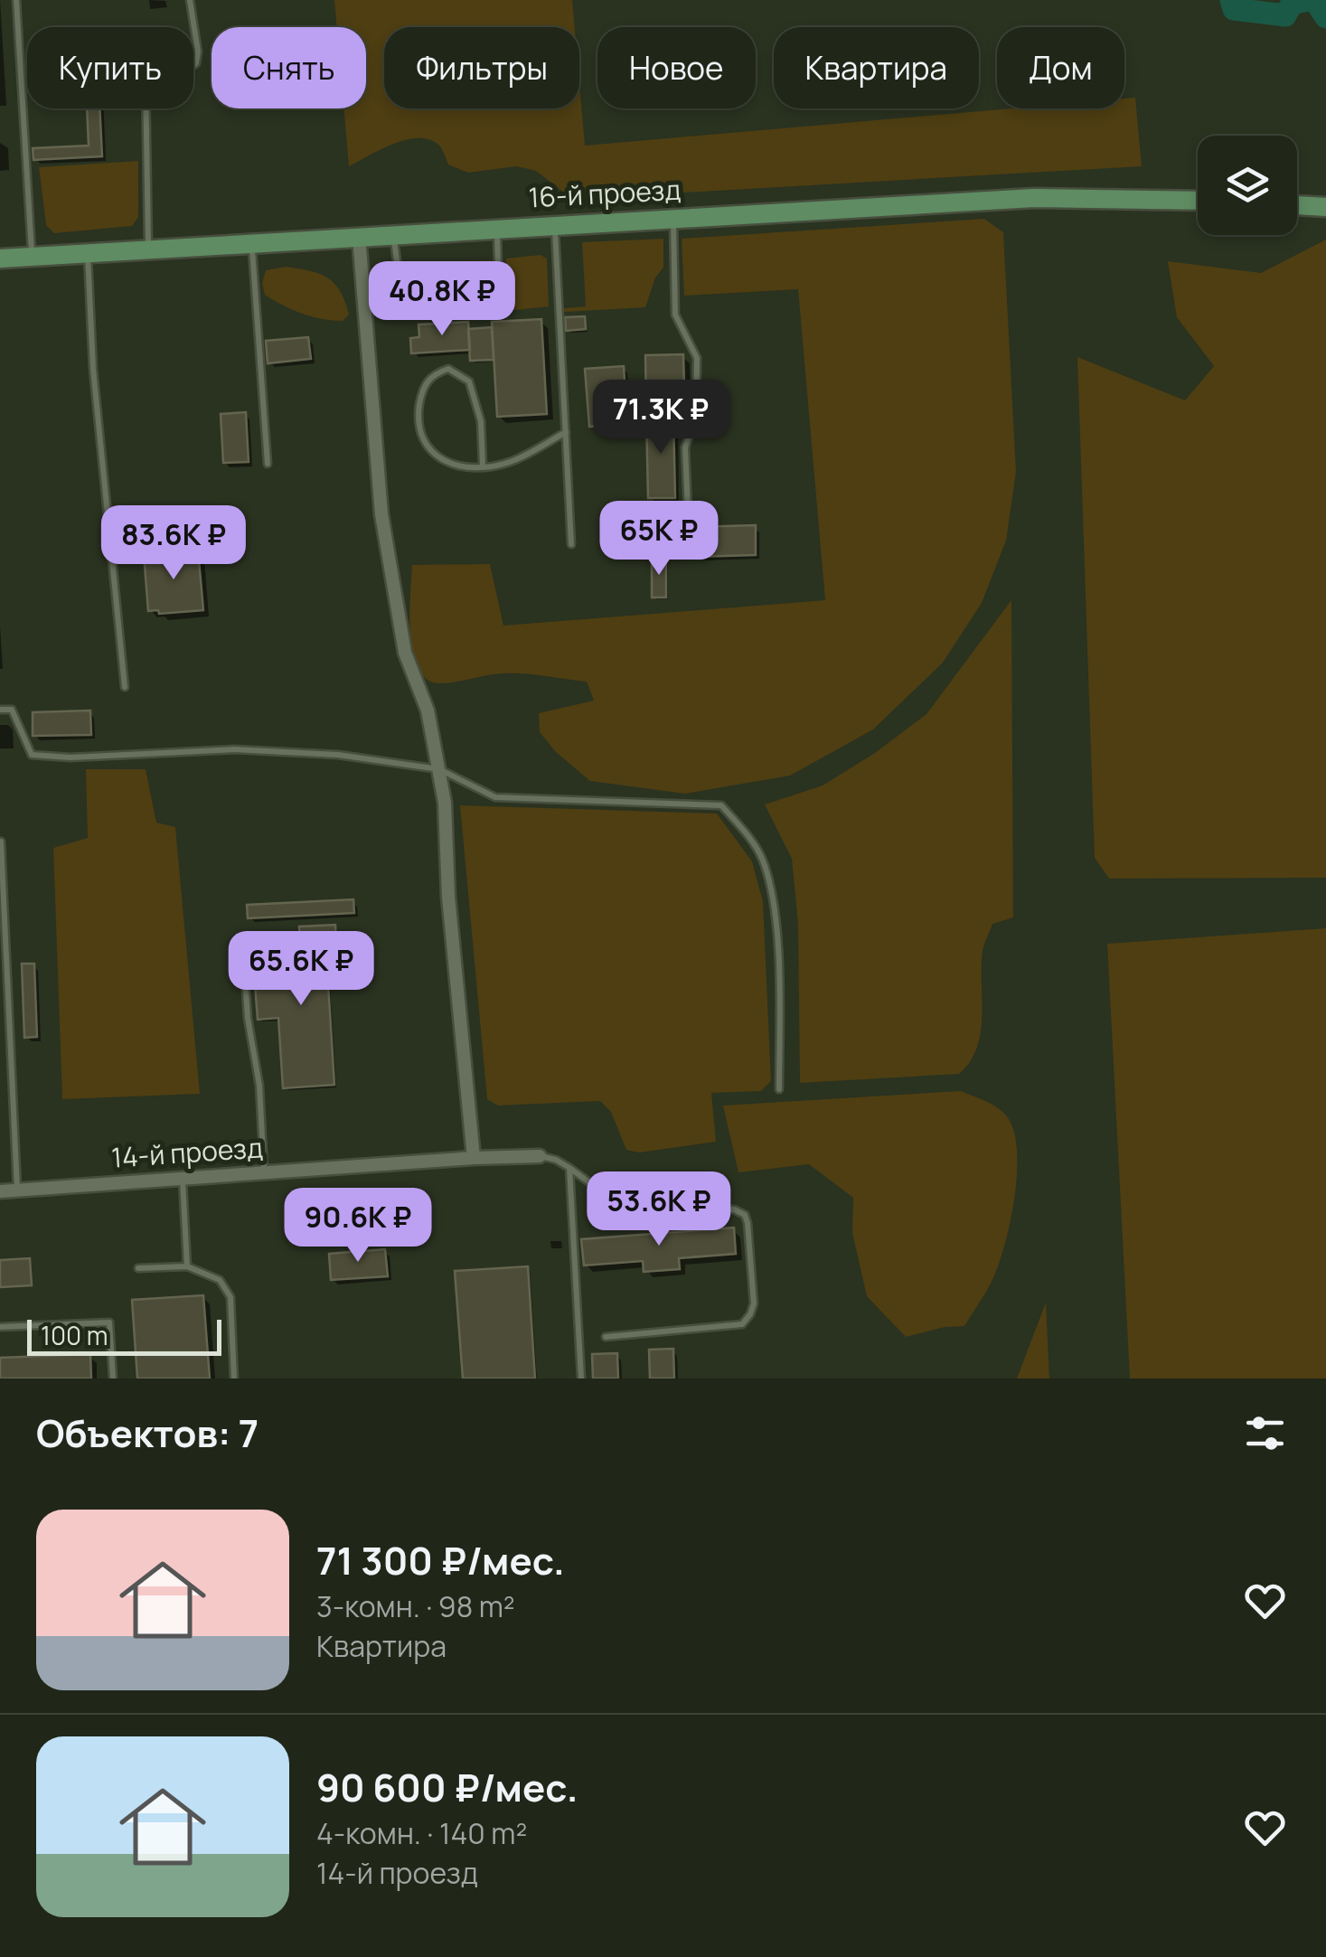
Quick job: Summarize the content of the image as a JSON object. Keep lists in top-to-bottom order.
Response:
{
  "streets": {
    "street": ["16-й проезд", "14-й проезд"]
  },
  "scale_bar": "100 m",
  "page": {
    "chip": [
      "Купить",
      "Снять",
      "Фильтры",
      "Новое",
      "Квартира",
      "Дом"
    ],
    "price": [
      "40.8K ₽",
      "71.3K ₽",
      "65K ₽",
      "83.6K ₽",
      "65.6K ₽",
      "53.6K ₽",
      "90.6K ₽"
    ],
    "scale": "100 m",
    "heading": "Объектов: 7",
    "list": [
      {
        "name": "71 300 ₽/мес.",
        "note": "3-комн. · 98 m² · Квартира"
      },
      {
        "name": "90 600 ₽/мес.",
        "note": "4-комн. · 140 m² · 14-й проезд"
      }
    ]
  }
}
